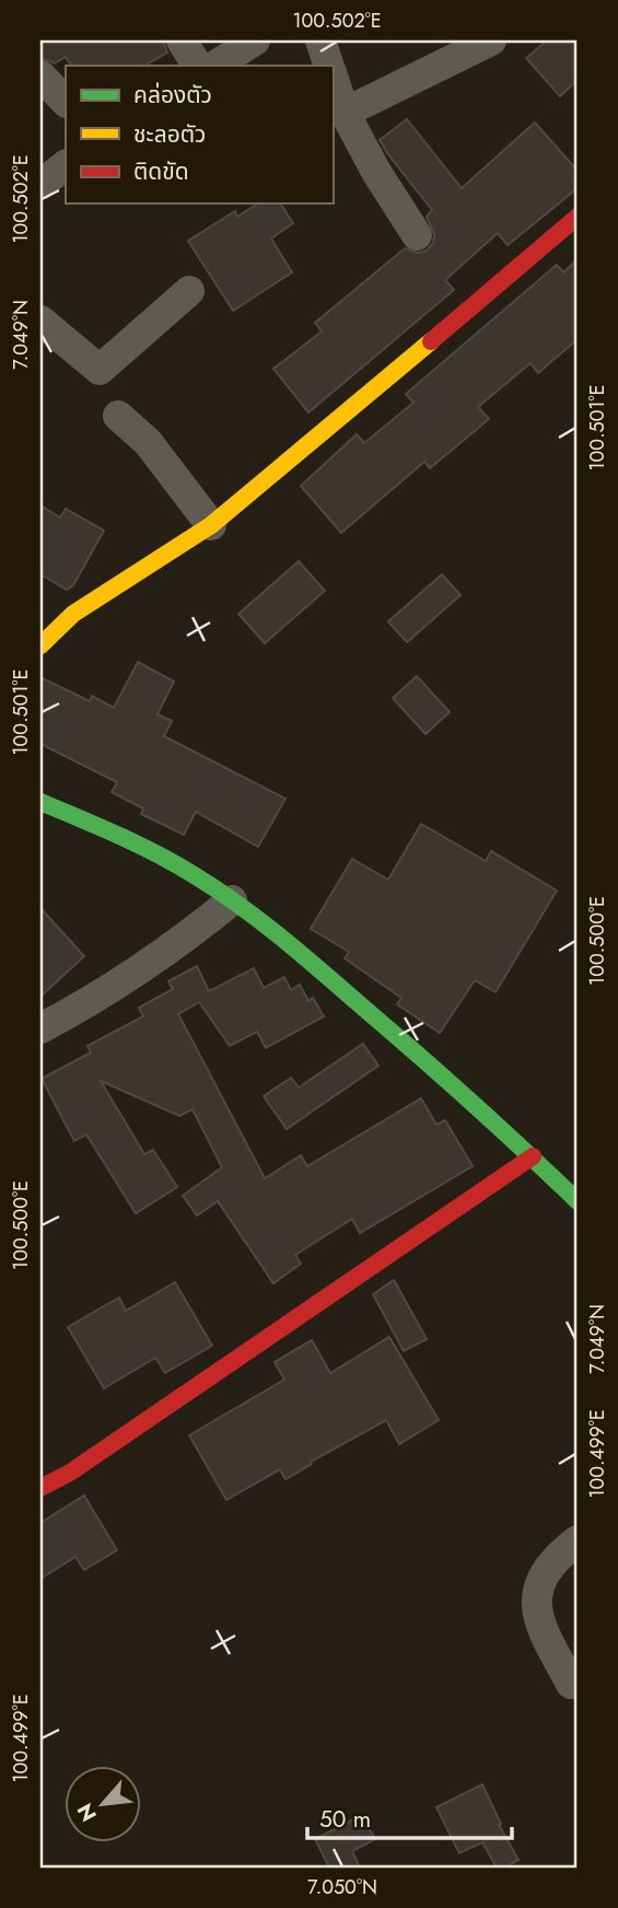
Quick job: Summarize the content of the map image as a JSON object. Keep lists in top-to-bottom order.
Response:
{
  "legend": ["คล่องตัว", "ชะลอตัว", "ติดขัด"],
  "scale_bar": "50 m",
  "north": "bottom left",
  "coordinates": [
    "100.502°E",
    "7.049°N",
    "100.501°E",
    "100.500°E",
    "100.499°E",
    "7.050°N"
  ]
}
